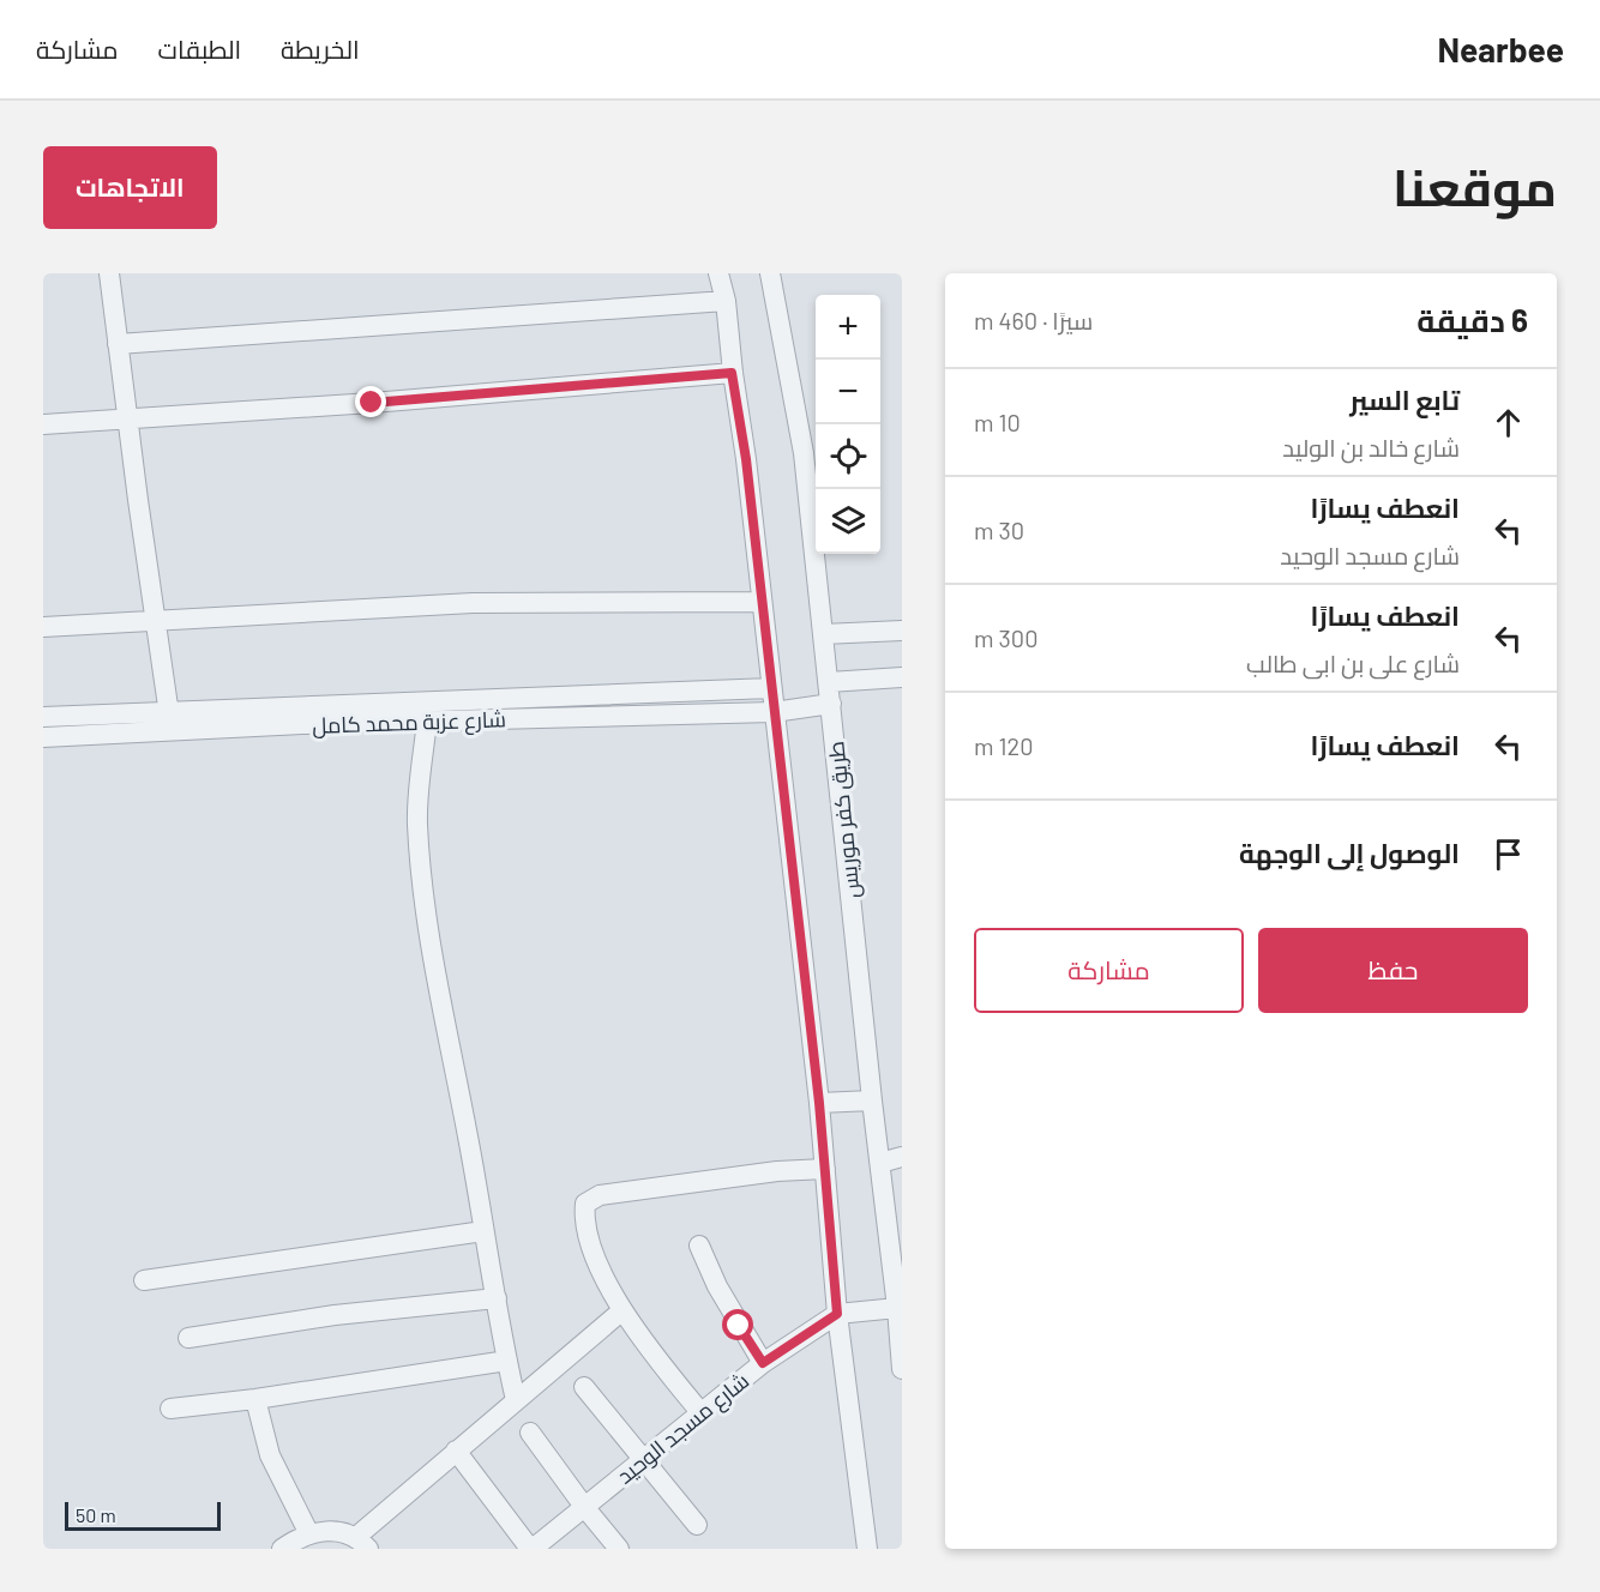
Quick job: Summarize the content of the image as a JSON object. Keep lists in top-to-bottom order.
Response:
{
  "streets": {
    "street": ["شارع عزبة محمد كامل", "طريق كفر موريس", "شارع مسجد الوحيد"]
  },
  "crossings": [
    ["شارع عزبة محمد كامل", "طريق كفر موريس"]
  ],
  "scale_bar": "50 m",
  "page": {
    "header": "Nearbee",
    "nav": ["الخريطة", "الطبقات", "مشاركة"],
    "title": "موقعنا",
    "buttons": [
      "الاتجاهات",
      ["حفظ", "مشاركة"]
    ],
    "heading": ["6 دقيقة", "سيرًا · 460 m"],
    "map_buttons": ["+", "−"],
    "list": [
      ["تابع السير", "شارع خالد بن الوليد", "10 m"],
      ["انعطف يسارًا", "شارع مسجد الوحيد", "30 m"],
      ["انعطف يسارًا", "شارع على بن ابى طالب", "300 m"],
      ["انعطف يسارًا", "120 m"],
      "الوصول إلى الوجهة"
    ],
    "scale": "50 m"
  }
}
